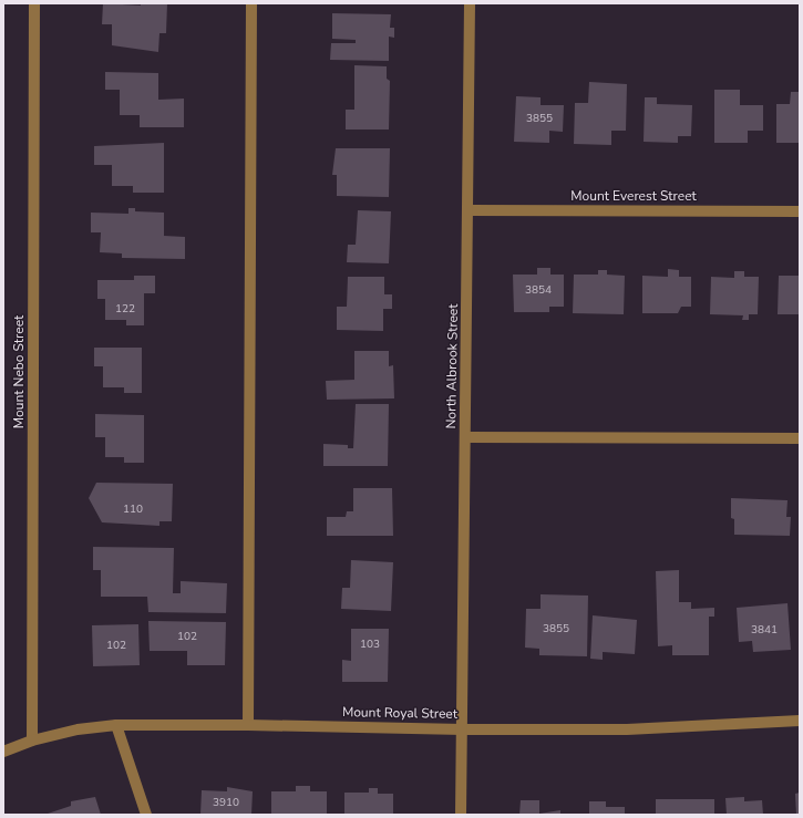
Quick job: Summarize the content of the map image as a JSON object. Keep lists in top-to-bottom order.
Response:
{
  "streets": {
    "street": [
      "Mount Everest Street",
      "North Albrook Street",
      "Mount Nebo Street",
      "Mount Royal Street"
    ]
  },
  "crossings": [
    ["Mount Everest Street", "North Albrook Street"],
    ["North Albrook Street", "Mount Royal Street"],
    ["Mount Nebo Street", "Mount Royal Street"]
  ],
  "house_numbers": [
    "3855",
    "3854",
    "122",
    "110",
    "3855",
    "3841",
    "102",
    "103",
    "102",
    "3910"
  ]
}
